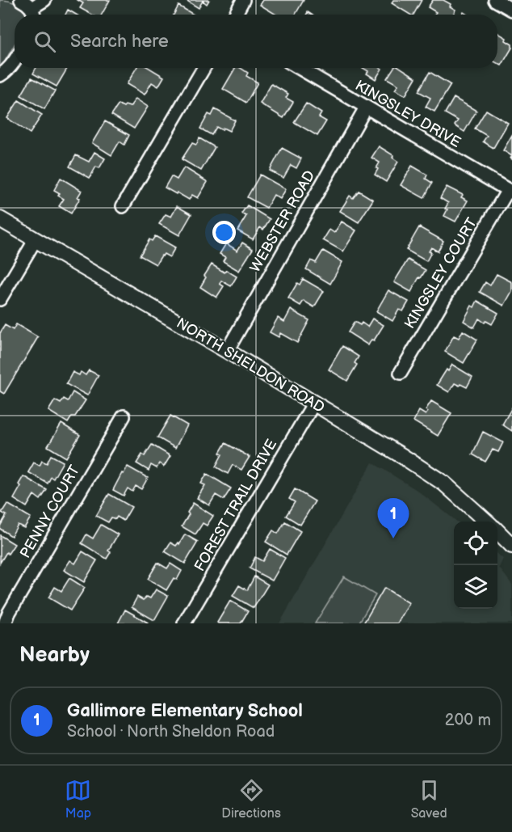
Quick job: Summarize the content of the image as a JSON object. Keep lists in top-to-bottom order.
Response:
{
  "streets": {
    "main road": ["NORTH SHELDON ROAD"],
    "street": [
      "KINGSLEY DRIVE",
      "WEBSTER ROAD",
      "KINGSLEY COURT",
      "FOREST TRAIL DRIVE",
      "PENNY COURT"
    ]
  },
  "crossings": [
    ["KINGSLEY DRIVE", "WEBSTER ROAD"],
    ["KINGSLEY DRIVE", "KINGSLEY COURT"],
    ["WEBSTER ROAD", "NORTH SHELDON ROAD"],
    ["NORTH SHELDON ROAD", "FOREST TRAIL DRIVE"]
  ],
  "page": {
    "search": "Search here",
    "pins": "1",
    "heading": "Nearby",
    "list": [
      {
        "mark": "1",
        "name": "Gallimore Elementary School",
        "note": "School · North Sheldon Road",
        "value": "200 m"
      }
    ],
    "nav": ["Map", "Directions", "Saved"]
  }
}
